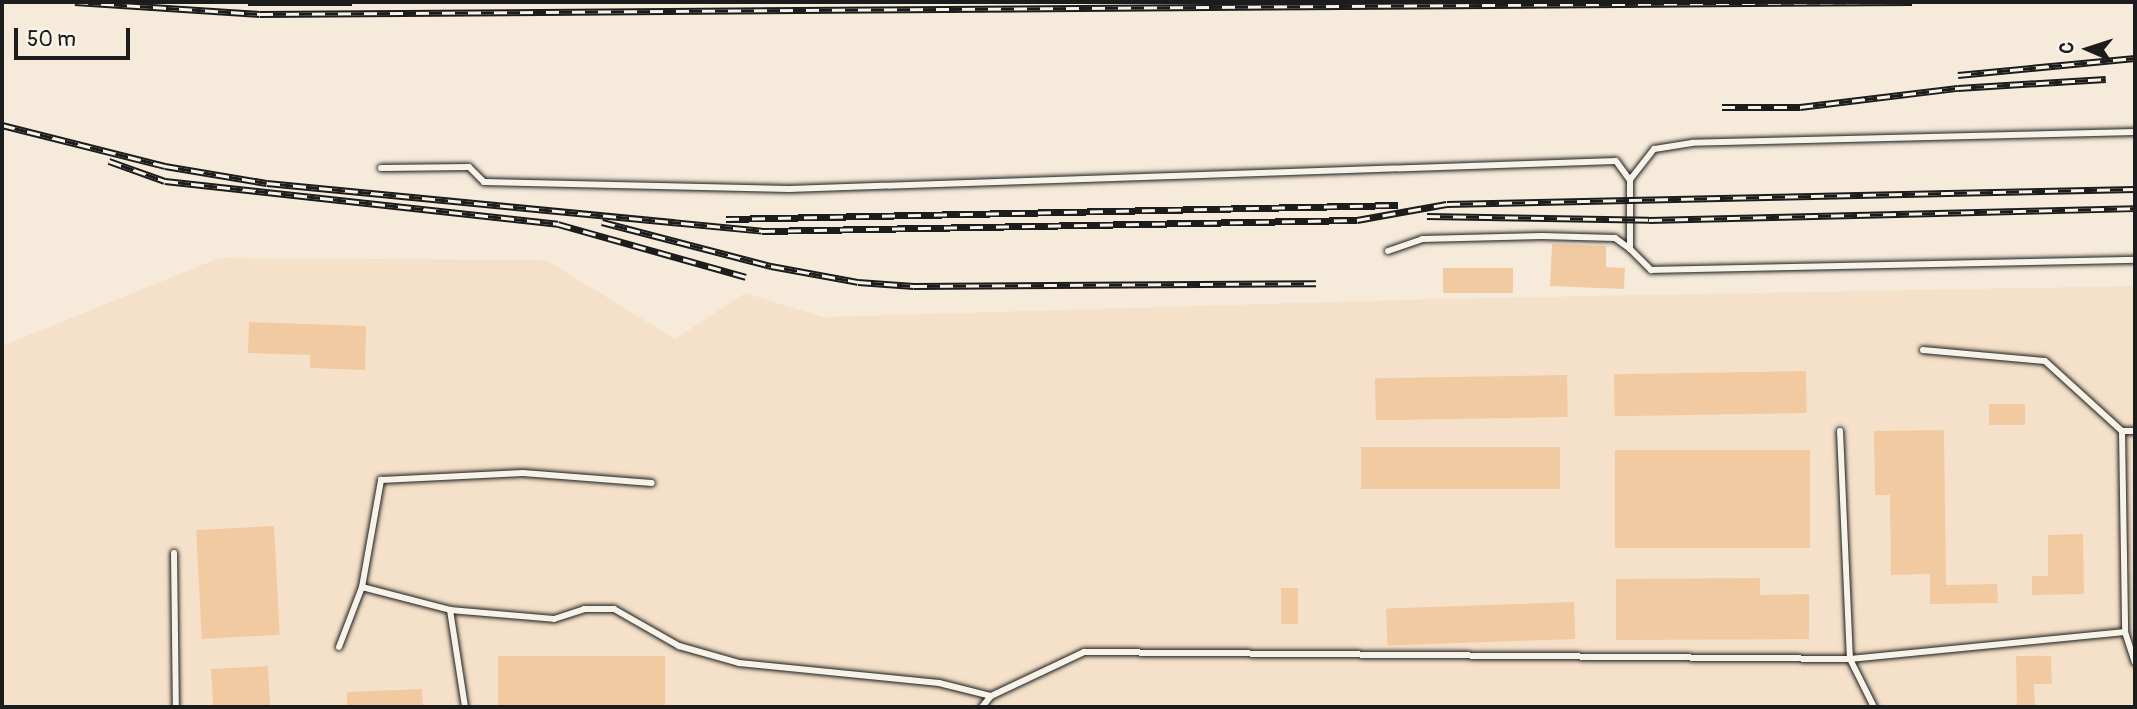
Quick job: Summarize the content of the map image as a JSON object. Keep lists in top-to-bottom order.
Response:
{
  "scale_bar": "50 m",
  "north": "left"
}
